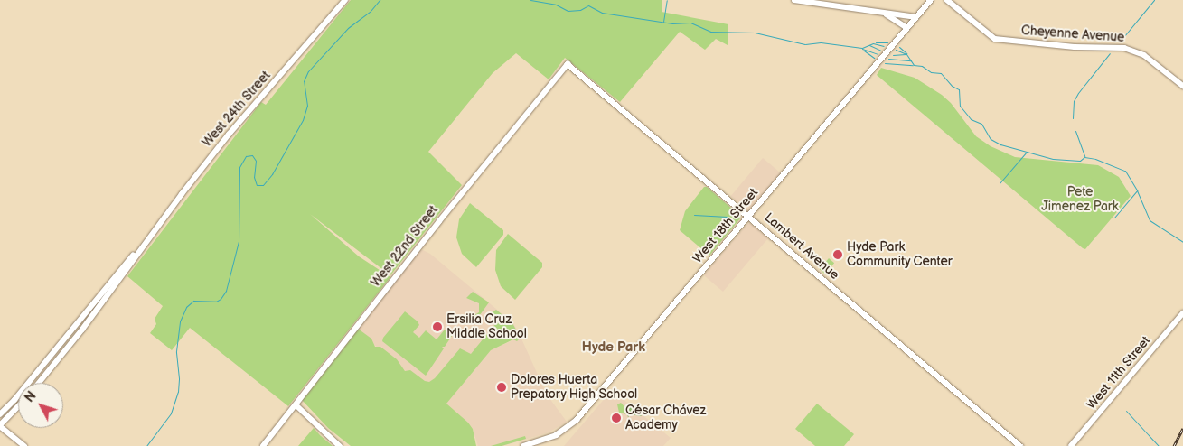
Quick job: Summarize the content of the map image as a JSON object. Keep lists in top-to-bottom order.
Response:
{
  "streets": {
    "street": [
      "Cheyenne Avenue",
      "West 24th Street",
      "West 18th Street",
      "West 22nd Street",
      "Lambert Avenue",
      "West 11th Street"
    ]
  },
  "crossings": [
    ["West 18th Street", "Lambert Avenue"],
    ["West 22nd Street", "Lambert Avenue"]
  ],
  "districts": ["Hyde Park"],
  "parks": ["Pete Jimenez Park"],
  "places": [
    "Hyde Park Community Center",
    "Ersilia Cruz Middle School",
    "Dolores Huerta Prepatory High School",
    "César Chávez Academy"
  ],
  "north": "top left"
}
